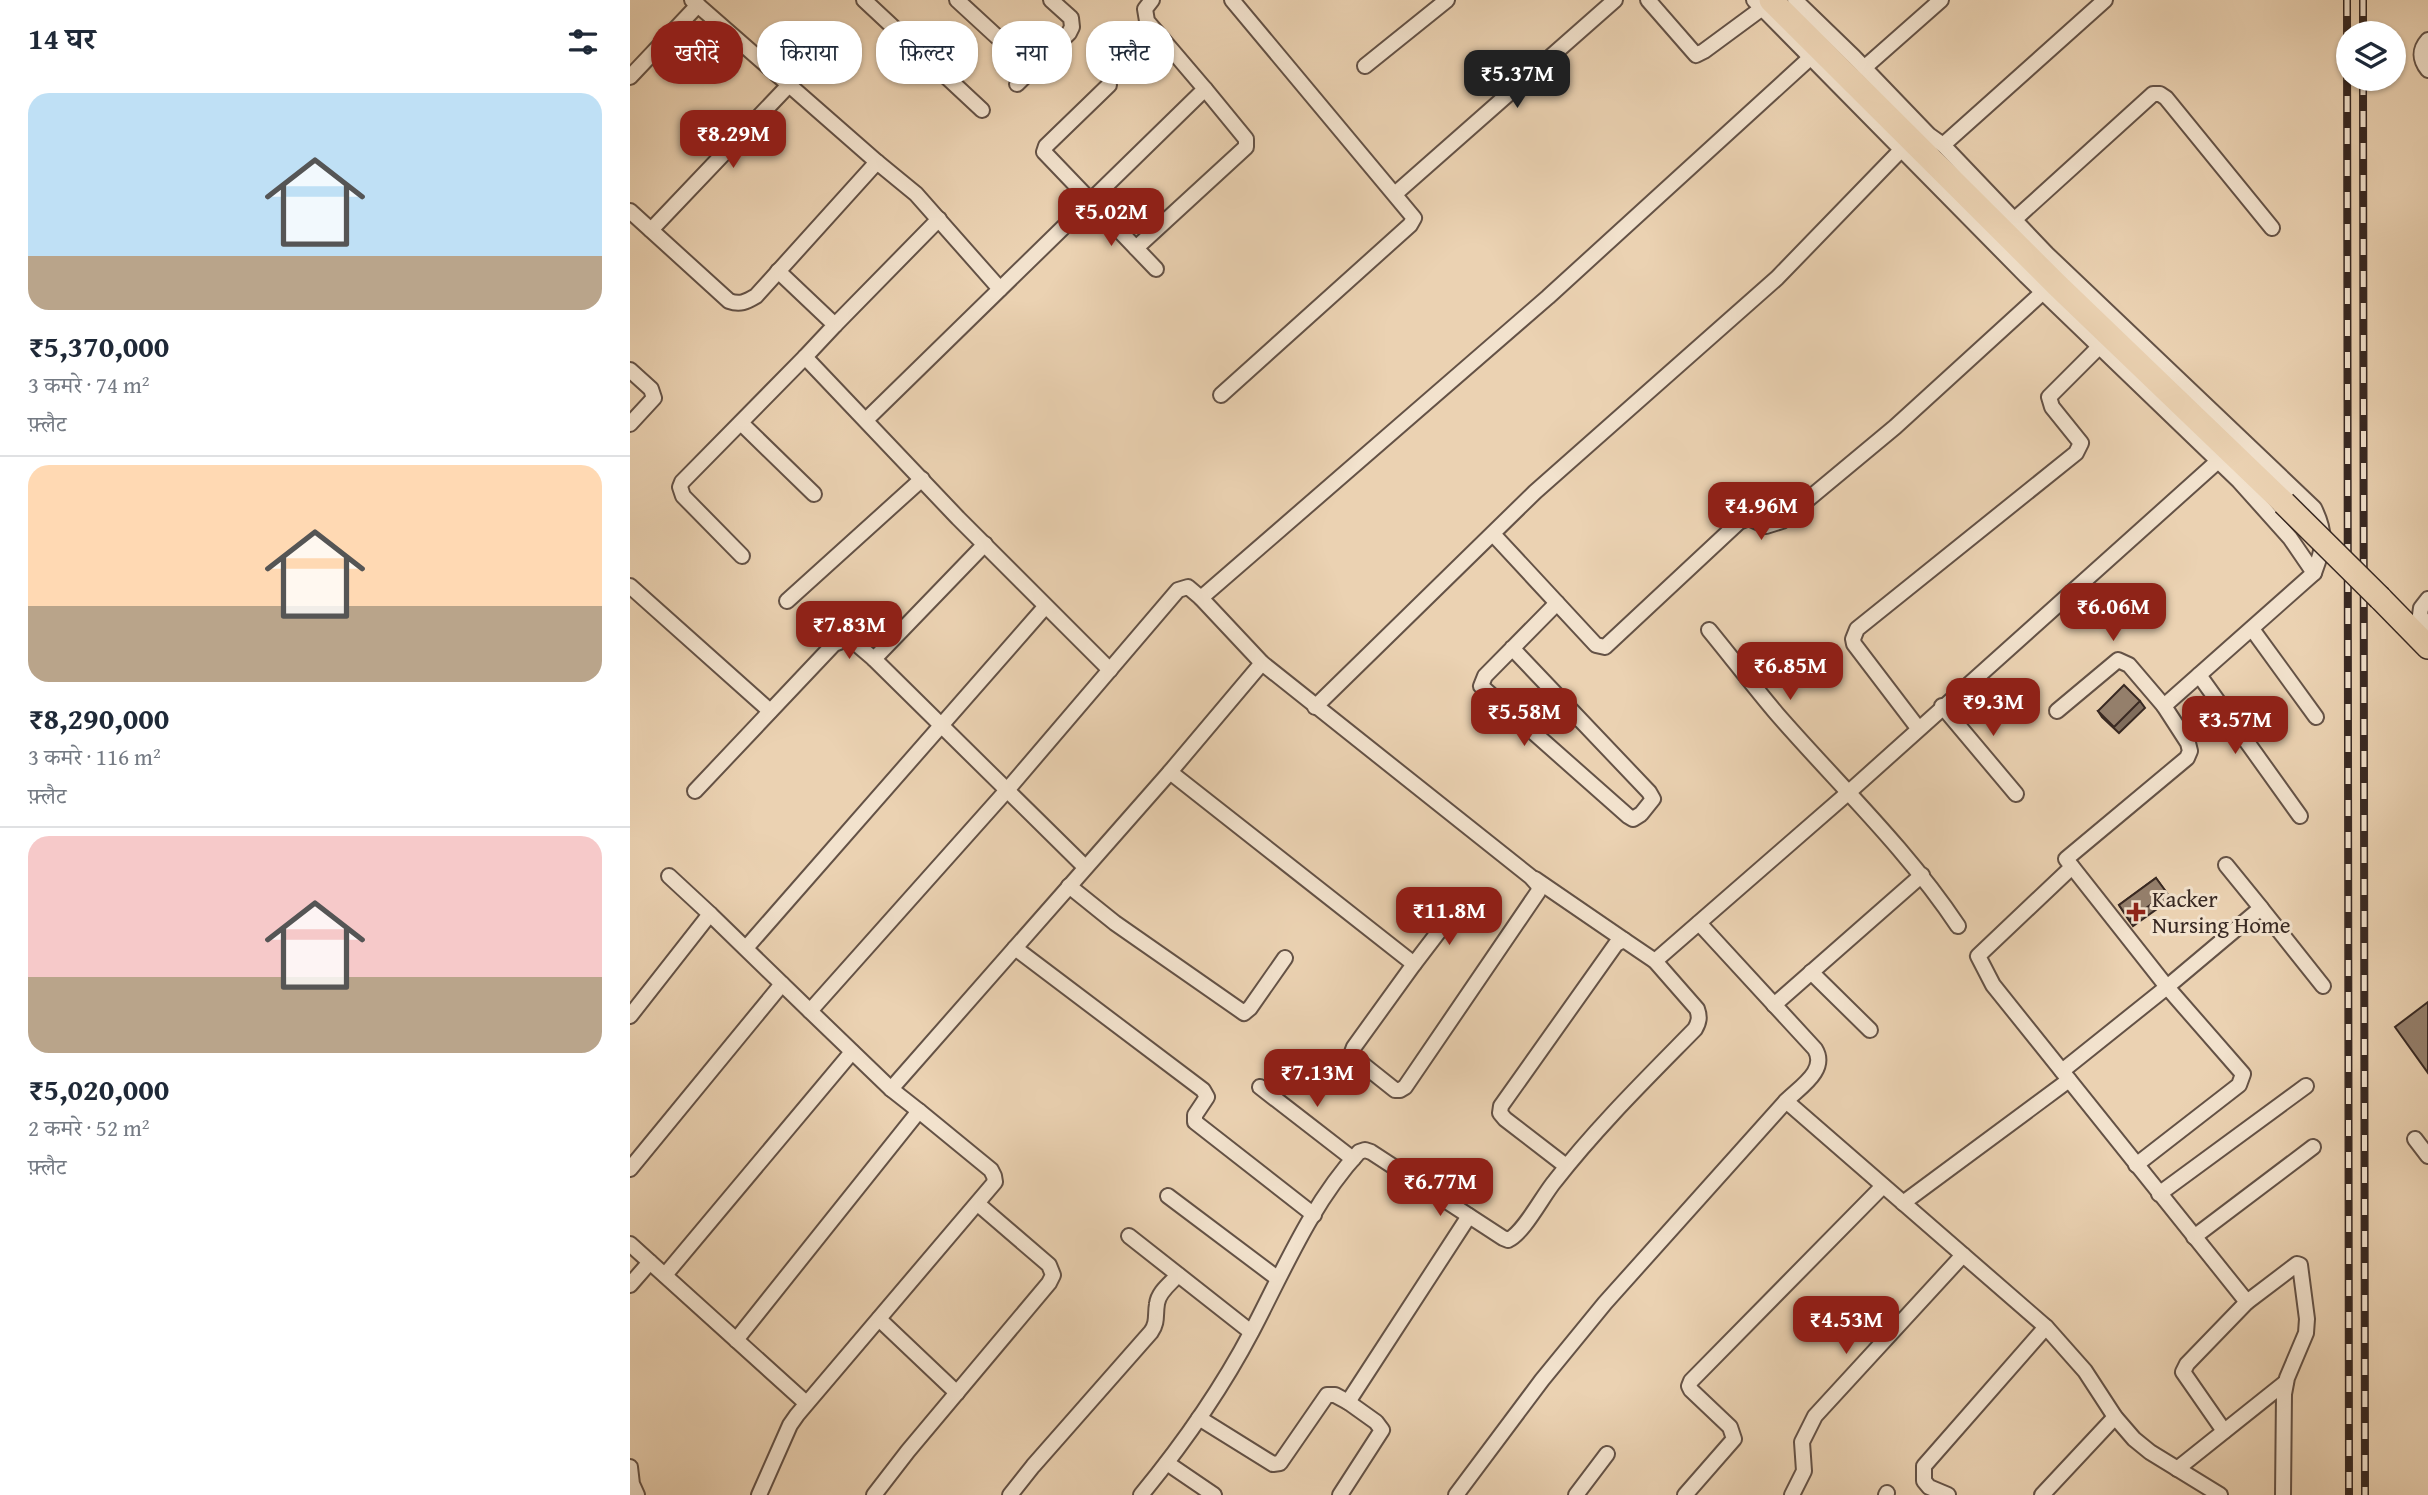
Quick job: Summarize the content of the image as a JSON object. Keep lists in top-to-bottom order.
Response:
{
  "places": {
    "health": ["Kacker Nursing Home"]
  },
  "page": {
    "heading": "14 घर",
    "chip": [
      "खरीदें",
      "किराया",
      "फ़िल्टर",
      "नया",
      "फ़्लैट"
    ],
    "price": [
      "₹5.37M",
      "₹8.29M",
      "₹5.02M",
      "₹4.96M",
      "₹6.06M",
      "₹7.83M",
      "₹6.85M",
      "₹9.3M",
      "₹5.58M",
      "₹3.57M",
      "₹11.8M",
      "₹7.13M",
      "₹6.77M",
      "₹4.53M"
    ],
    "list": [
      {
        "name": "₹5,370,000",
        "note": "3 कमरे · 74 m² · फ़्लैट"
      },
      {
        "name": "₹8,290,000",
        "note": "3 कमरे · 116 m² · फ़्लैट"
      },
      {
        "name": "₹5,020,000",
        "note": "2 कमरे · 52 m² · फ़्लैट"
      }
    ]
  }
}
